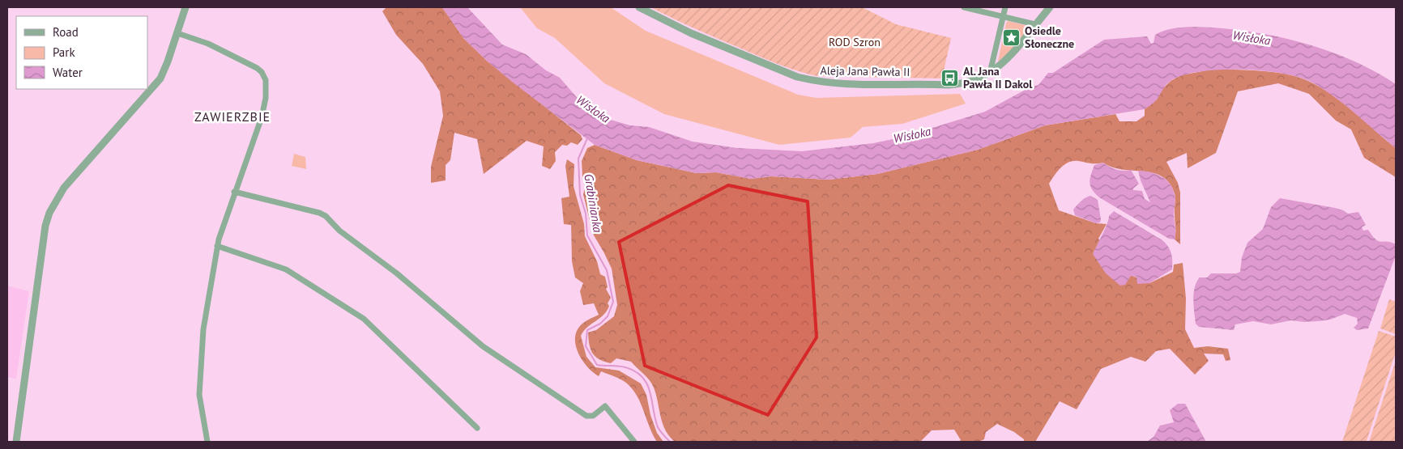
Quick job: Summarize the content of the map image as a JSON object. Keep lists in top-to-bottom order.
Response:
{
  "streets": {
    "street": ["Aleja Jana Pawła II"]
  },
  "districts": ["ZAWIERZBIE"],
  "water": ["Wisłoka", "Grabinianka"],
  "parks": ["ROD Szron"],
  "places": {
    "place": ["Osiedle Słoneczne"],
    "bus stop": ["Al. Jana Pawła II Dakol"]
  },
  "legend": ["Road", "Park", "Water"]
}
